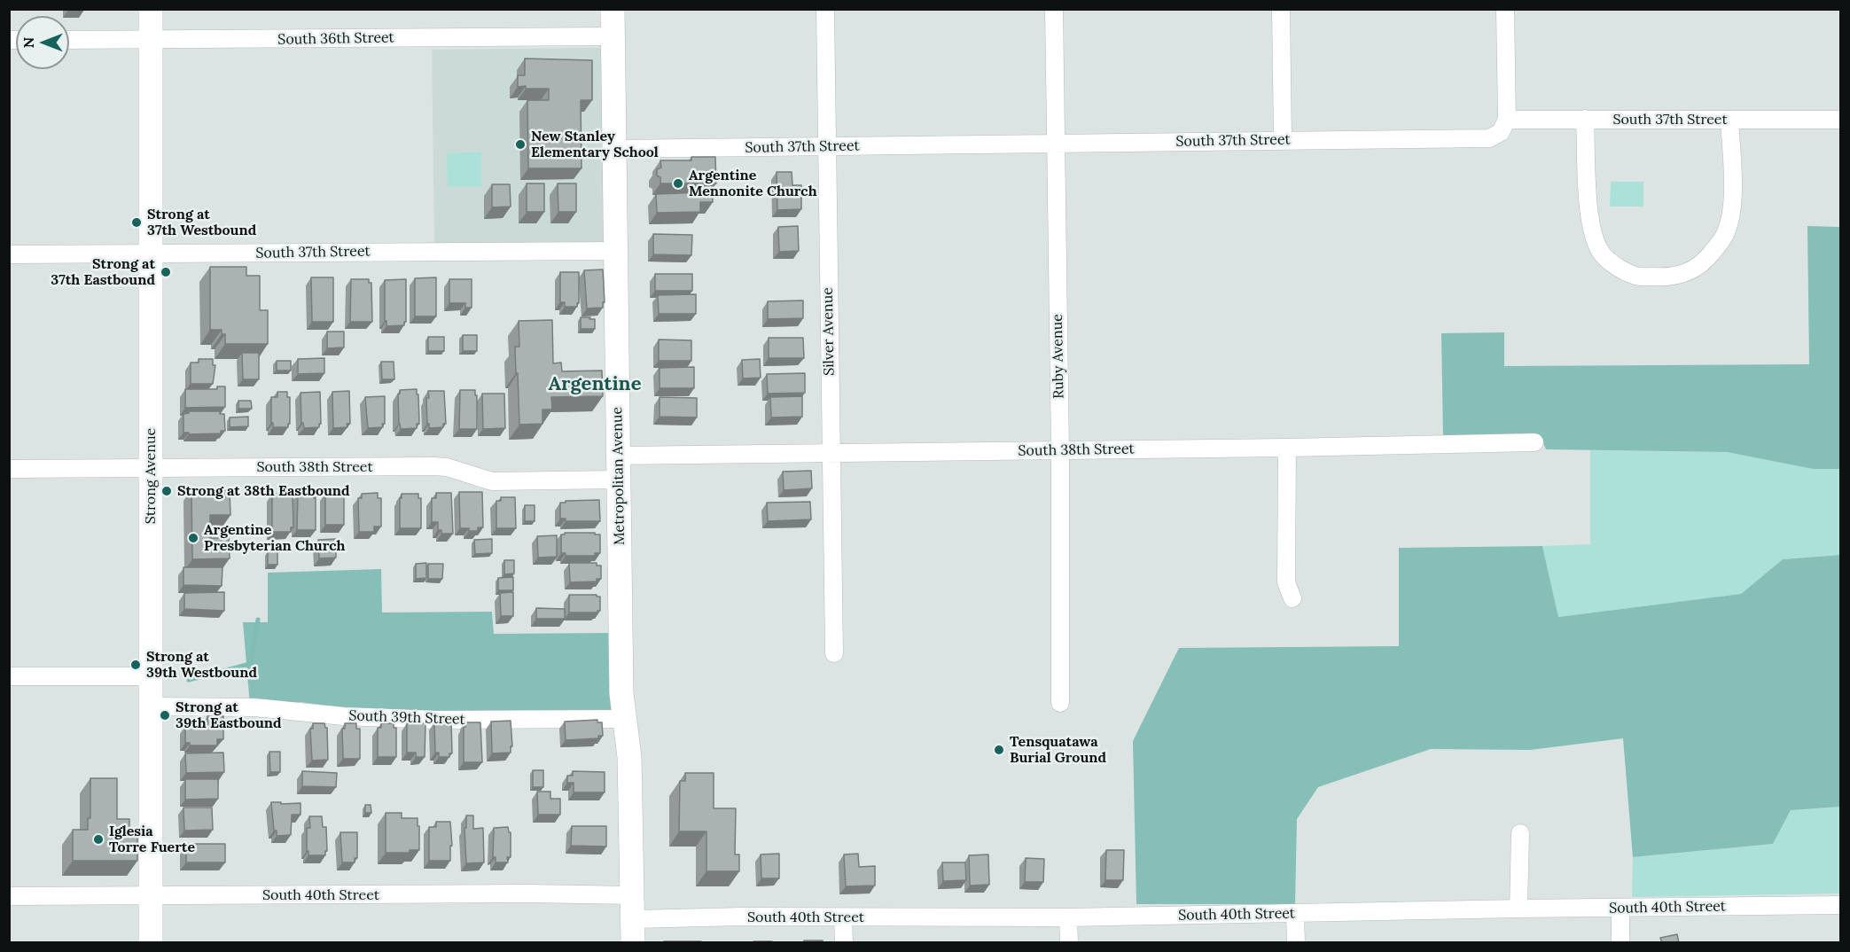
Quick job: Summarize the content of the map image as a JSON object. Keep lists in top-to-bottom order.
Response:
{
  "streets": {
    "street": [
      "South 36th Street",
      "South 37th Street",
      "Silver Avenue",
      "Ruby Avenue",
      "South 38th Street",
      "Strong Avenue",
      "Metropolitan Avenue",
      "South 39th Street",
      "South 40th Street"
    ]
  },
  "crossings": [
    ["South 36th Street", "Strong Avenue"],
    ["South 36th Street", "Metropolitan Avenue"],
    ["South 37th Street", "Silver Avenue"],
    ["South 37th Street", "Ruby Avenue"],
    ["South 37th Street", "Strong Avenue"],
    ["South 37th Street", "Metropolitan Avenue"],
    ["Silver Avenue", "South 38th Street"],
    ["Ruby Avenue", "South 38th Street"],
    ["South 38th Street", "Strong Avenue"],
    ["South 38th Street", "Metropolitan Avenue"],
    ["Strong Avenue", "South 39th Street"],
    ["Strong Avenue", "South 40th Street"],
    ["Metropolitan Avenue", "South 39th Street"],
    ["Metropolitan Avenue", "South 40th Street"]
  ],
  "districts": ["Argentine"],
  "places": [
    "New Stanley Elementary School",
    "Argentine Mennonite Church",
    "Strong at 37th Westbound",
    "Strong at 37th Eastbound",
    "Strong at 38th Eastbound",
    "Argentine Presbyterian Church",
    "Strong at 39th Westbound",
    "Strong at 39th Eastbound",
    "Tensquatawa Burial Ground",
    "Iglesia Torre Fuerte"
  ],
  "north": "left"
}
